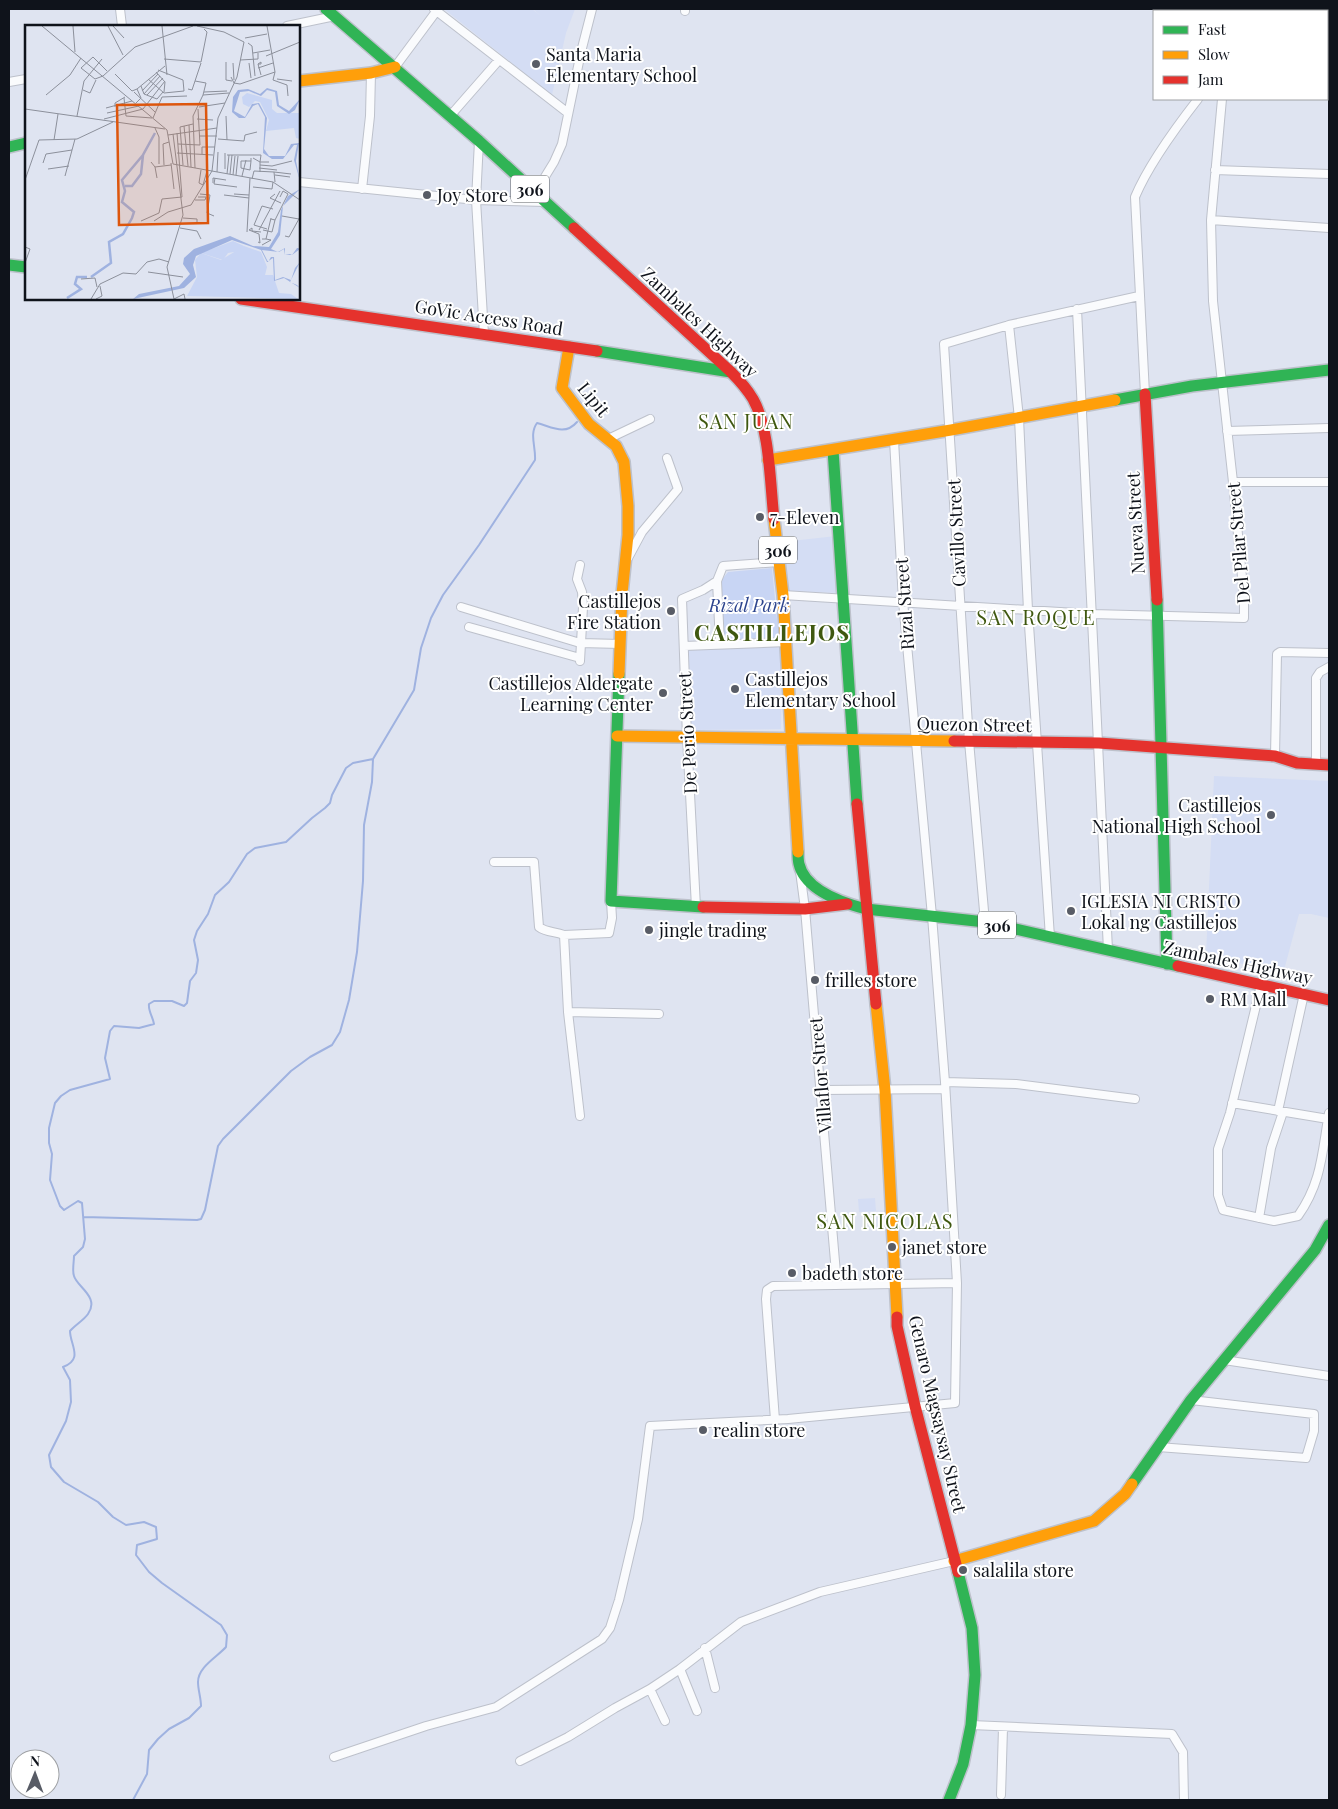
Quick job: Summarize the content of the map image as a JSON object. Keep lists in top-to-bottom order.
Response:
{
  "streets": {
    "street": [
      "306",
      "GoVic Access Road",
      "Zambales Highway",
      "Lipit",
      "Nueva Street",
      "Cavillo Street",
      "Del Pilar Street",
      "Rizal Street",
      "Quezon Street",
      "De Perio Street",
      "Villaflor Street",
      "Genaro Magsaysay Street"
    ]
  },
  "crossings": [
    ["GoVic Access Road", "Zambales Highway"],
    ["GoVic Access Road", "Lipit"],
    ["Zambales Highway", "Nueva Street"],
    ["Zambales Highway", "Cavillo Street"],
    ["Zambales Highway", "Del Pilar Street"],
    ["Zambales Highway", "Rizal Street"],
    ["Zambales Highway", "Quezon Street"],
    ["Zambales Highway", "Villaflor Street"],
    ["Zambales Highway", "Genaro Magsaysay Street"],
    ["Lipit", "Quezon Street"],
    ["Nueva Street", "Cavillo Street"],
    ["Nueva Street", "Del Pilar Street"],
    ["Nueva Street", "Quezon Street"],
    ["Cavillo Street", "Del Pilar Street"],
    ["Cavillo Street", "Quezon Street"],
    ["Del Pilar Street", "Rizal Street"],
    ["Del Pilar Street", "Genaro Magsaysay Street"],
    ["Rizal Street", "Quezon Street"],
    ["Rizal Street", "Genaro Magsaysay Street"],
    ["Quezon Street", "De Perio Street"],
    ["Quezon Street", "Genaro Magsaysay Street"]
  ],
  "districts": [
    "SAN JUAN",
    "SAN ROQUE",
    "CASTILLEJOS",
    "SAN NICOLAS"
  ],
  "parks": ["Rizal Park"],
  "places": [
    "Santa Maria Elementary School",
    "Joy Store",
    "7-Eleven",
    "Castillejos Fire Station",
    "Castillejos Elementary School",
    "Castillejos Aldergate Learning Center",
    "Castillejos National High School",
    "IGLESIA NI CRISTO Lokal ng Castillejos",
    "jingle trading",
    "frilles store",
    "RM Mall",
    "janet store",
    "badeth store",
    "realin store",
    "salalila store"
  ],
  "legend": ["Fast", "Slow", "Jam"],
  "north": "top"
}
